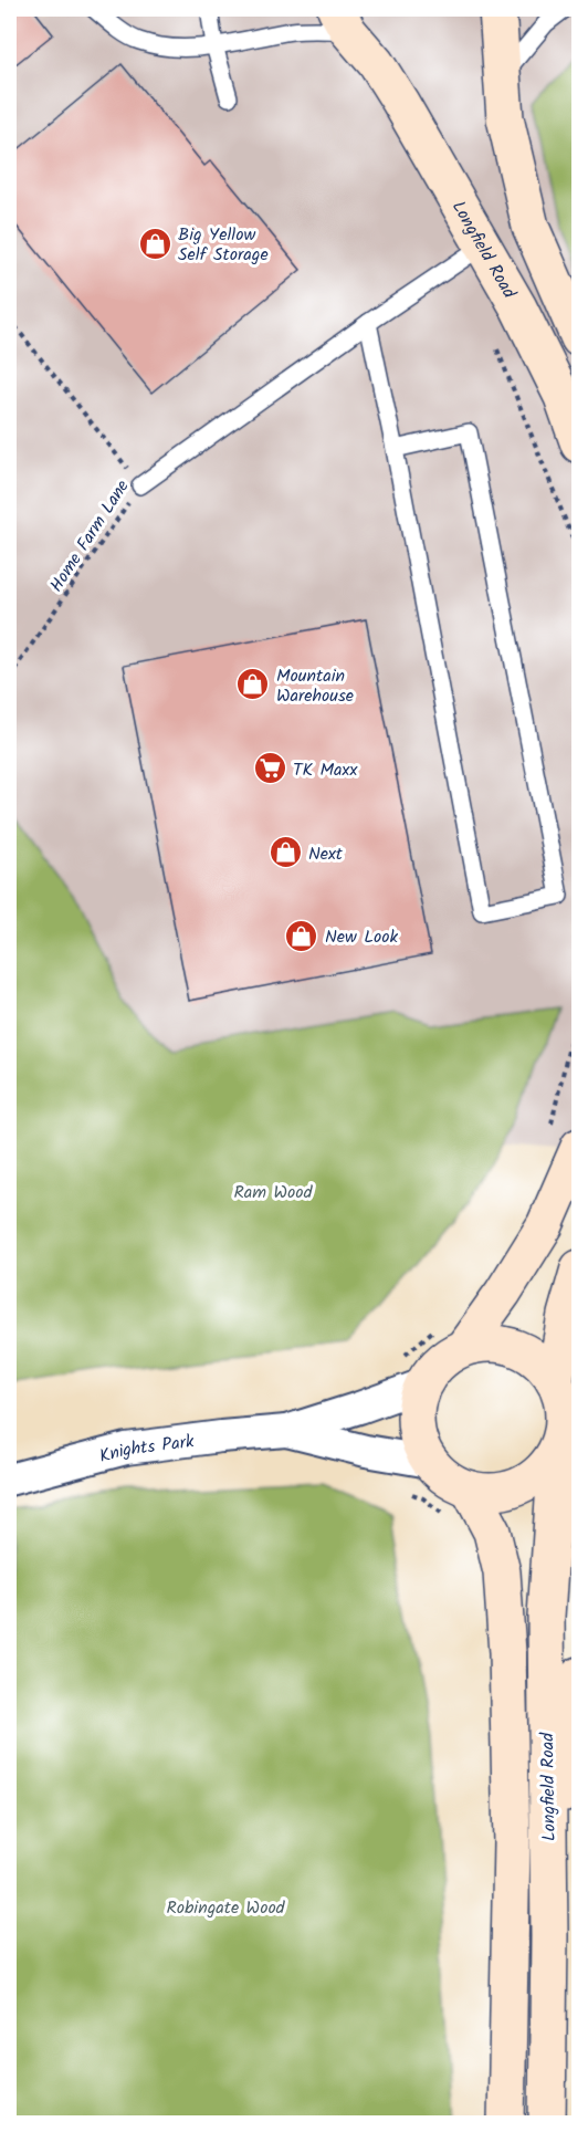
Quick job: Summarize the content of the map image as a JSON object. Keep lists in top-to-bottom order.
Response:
{
  "streets": {
    "street": ["Longfield Road", "Knights Park"],
    "path": ["Home Farm Lane"]
  },
  "crossings": [
    ["Longfield Road", "Knights Park"]
  ],
  "parks": ["Ram Wood", "Robingate Wood"],
  "places": {
    "shop": [
      "Big Yellow Self Storage",
      "Mountain Warehouse",
      "Next",
      "New Look"
    ],
    "supermarket": ["TK Maxx"]
  }
}
